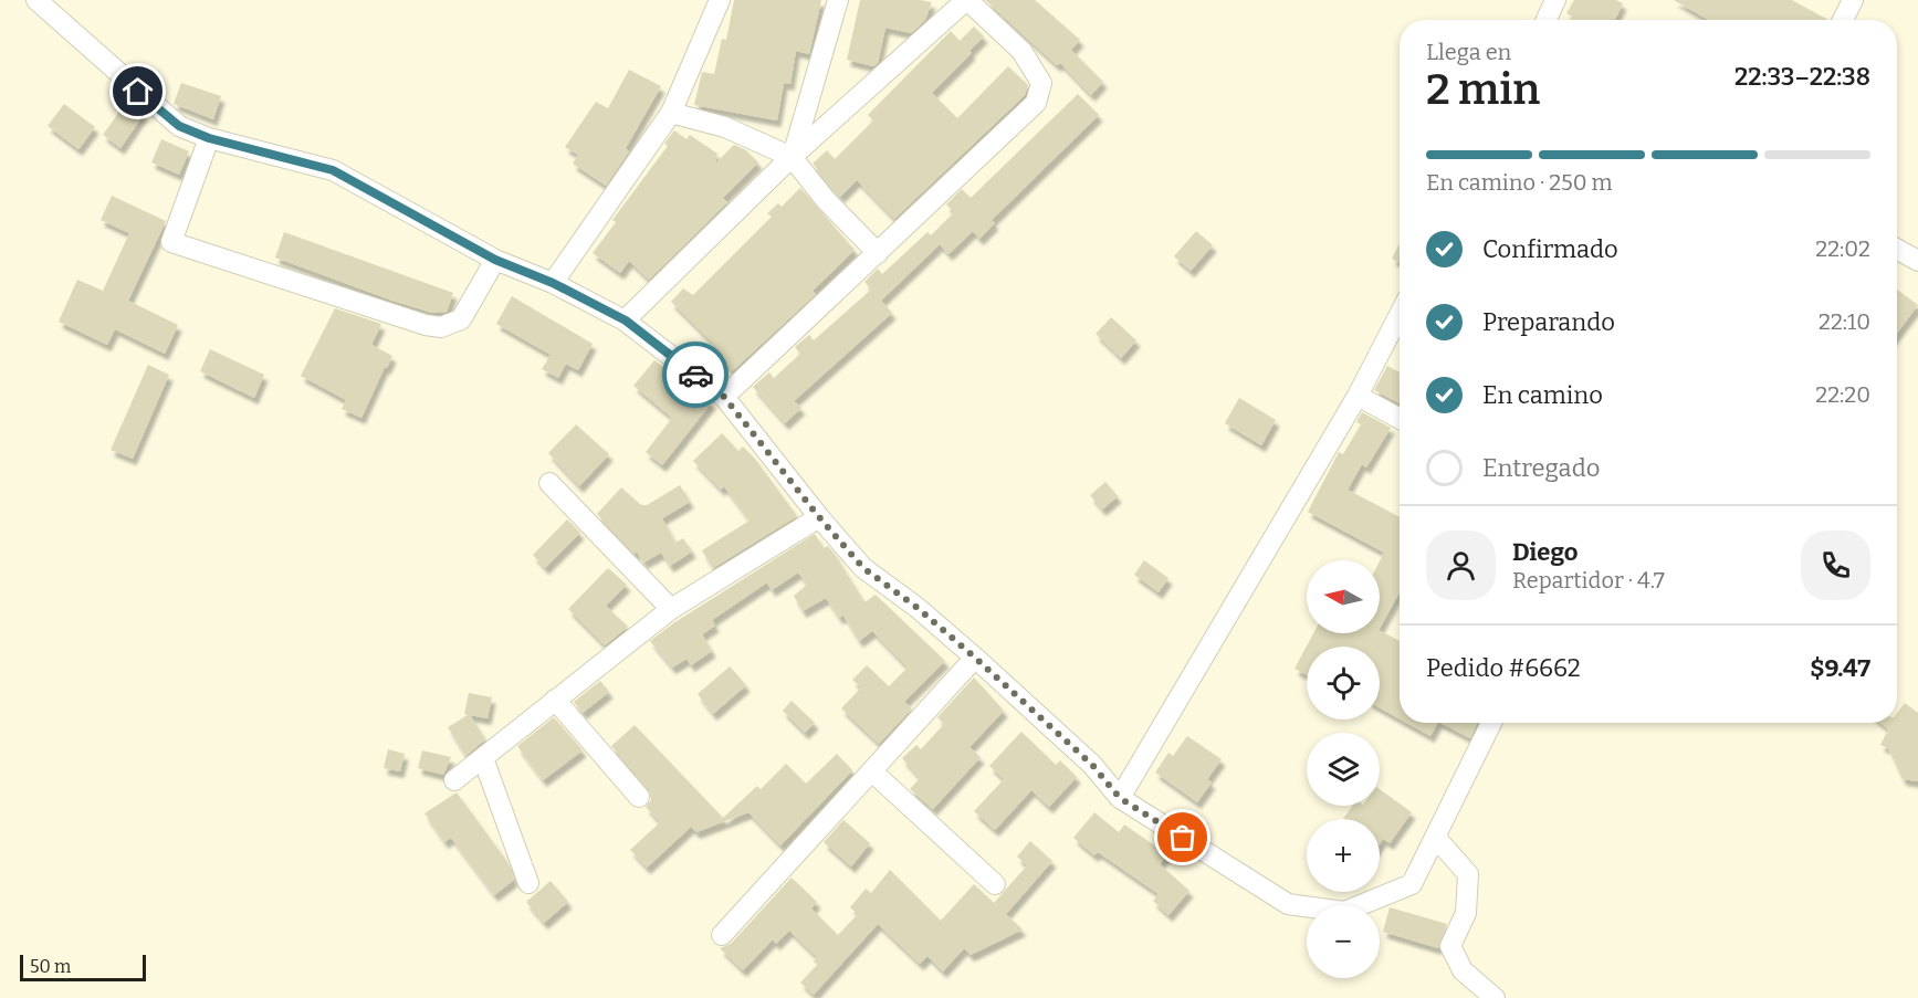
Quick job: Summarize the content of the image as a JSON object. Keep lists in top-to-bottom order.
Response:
{
  "scale_bar": "50 m",
  "north": "left",
  "page": {
    "heading": ["2 min", "Llega en", "22:33–22:38"],
    "panel": [
      "Diego",
      "Repartidor · 4.7",
      "Pedido #6662",
      "$9.47"
    ],
    "bar": "En camino · 250 m",
    "list": [
      ["Confirmado", "22:02"],
      ["Preparando", "22:10"],
      ["En camino", "22:20"],
      "Entregado"
    ],
    "map_buttons": ["+", "−"],
    "scale": "50 m"
  }
}
